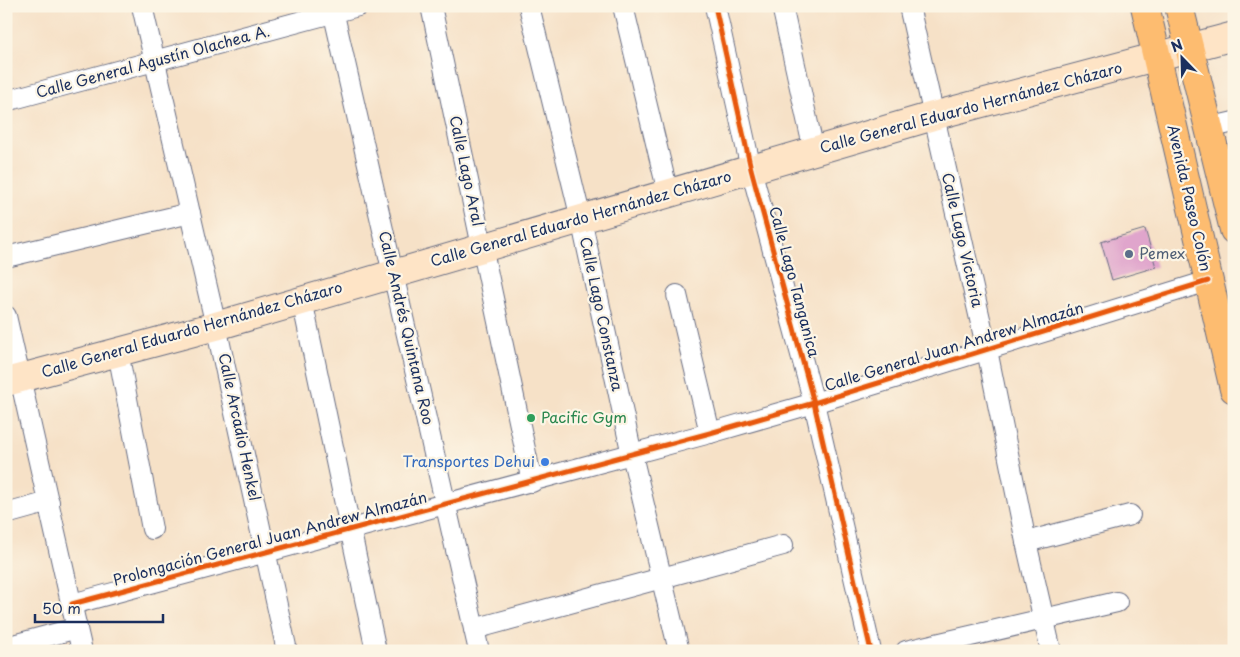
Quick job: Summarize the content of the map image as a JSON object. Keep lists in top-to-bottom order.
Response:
{
  "streets": {
    "main road": ["Calle General Eduardo Hernández Cházaro", "Avenida Paseo Colón"],
    "street": [
      "Calle General Agustín Olachea A.",
      "Calle Lago Aral",
      "Calle Lago Victoria",
      "Calle Lago Tanganica",
      "Calle Lago Constanza",
      "Calle Andrés Quintana Roo",
      "Calle General Juan Andrew Almazán",
      "Calle Arcadio Henkel",
      "Prolongación General Juan Andrew Almazán"
    ]
  },
  "crossings": [
    ["Calle General Agustín Olachea A.", "Calle Andrés Quintana Roo"],
    ["Calle General Agustín Olachea A.", "Calle Arcadio Henkel"],
    ["Calle General Eduardo Hernández Cházaro", "Calle Lago Aral"],
    ["Calle General Eduardo Hernández Cházaro", "Avenida Paseo Colón"],
    ["Calle General Eduardo Hernández Cházaro", "Calle Lago Victoria"],
    ["Calle General Eduardo Hernández Cházaro", "Calle Lago Tanganica"],
    ["Calle General Eduardo Hernández Cházaro", "Calle Lago Constanza"],
    ["Calle General Eduardo Hernández Cházaro", "Calle Andrés Quintana Roo"],
    ["Calle General Eduardo Hernández Cházaro", "Calle Arcadio Henkel"],
    ["Calle Lago Aral", "Calle General Juan Andrew Almazán"],
    ["Avenida Paseo Colón", "Calle General Juan Andrew Almazán"],
    ["Calle Lago Victoria", "Calle General Juan Andrew Almazán"],
    ["Calle Lago Tanganica", "Calle General Juan Andrew Almazán"],
    ["Calle Lago Constanza", "Calle General Juan Andrew Almazán"],
    ["Calle Andrés Quintana Roo", "Calle General Juan Andrew Almazán"],
    ["Calle Andrés Quintana Roo", "Prolongación General Juan Andrew Almazán"],
    ["Calle General Juan Andrew Almazán", "Prolongación General Juan Andrew Almazán"],
    ["Calle Arcadio Henkel", "Prolongación General Juan Andrew Almazán"]
  ],
  "places": ["Pemex", "Pacific Gym", "Transportes Dehui"],
  "scale_bar": "50 m",
  "north": "top left"
}
